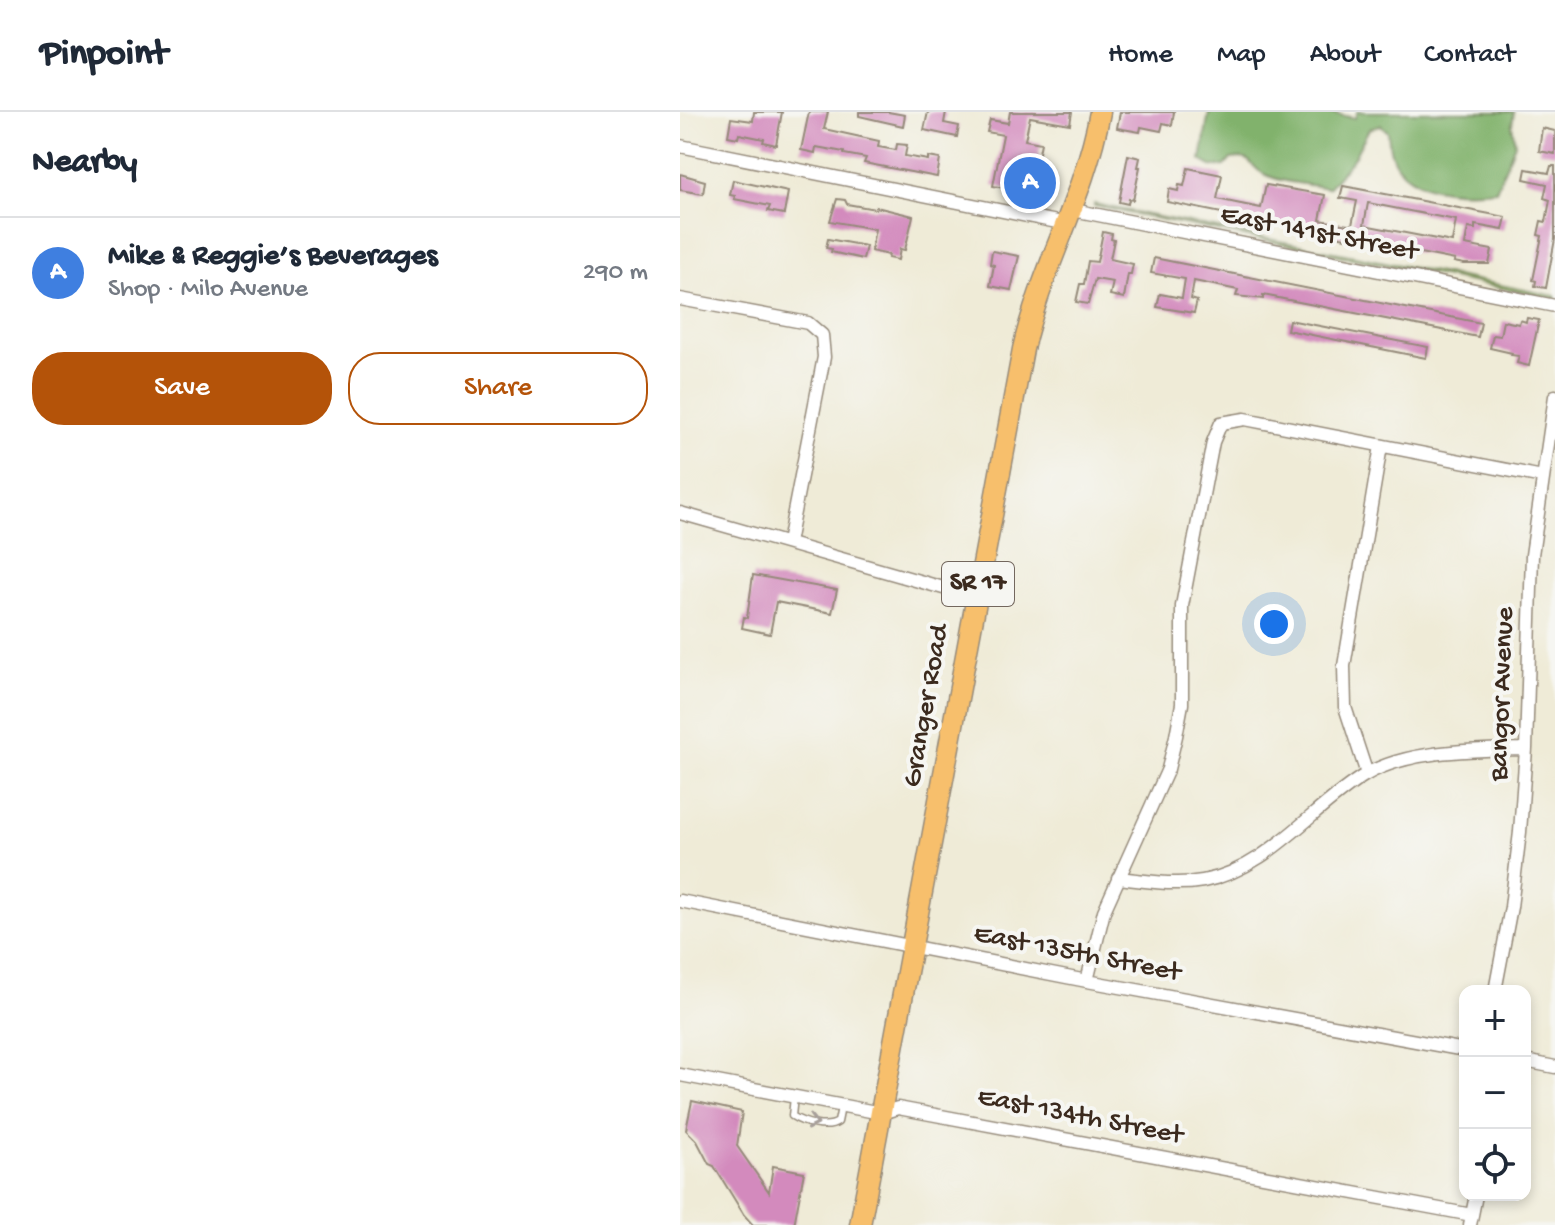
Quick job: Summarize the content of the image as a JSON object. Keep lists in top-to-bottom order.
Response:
{
  "streets": {
    "main road": ["SR 17", "Granger Road"],
    "street": [
      "East 141st Street",
      "Bangor Avenue",
      "East 135th Street",
      "East 134th Street"
    ]
  },
  "crossings": [
    ["East 141st Street", "Granger Road"],
    ["Granger Road", "East 135th Street"],
    ["Granger Road", "East 134th Street"]
  ],
  "page": {
    "header": "Pinpoint",
    "nav": [
      "Home",
      "Map",
      "About",
      "Contact"
    ],
    "heading": "Nearby",
    "pins": "A",
    "list": [
      {
        "mark": "A",
        "name": "Mike & Reggie’s Beverages",
        "note": "Shop · Milo Avenue",
        "value": "290 m"
      }
    ],
    "buttons": ["Save", "Share"],
    "map_buttons": ["+", "−"]
  }
}
